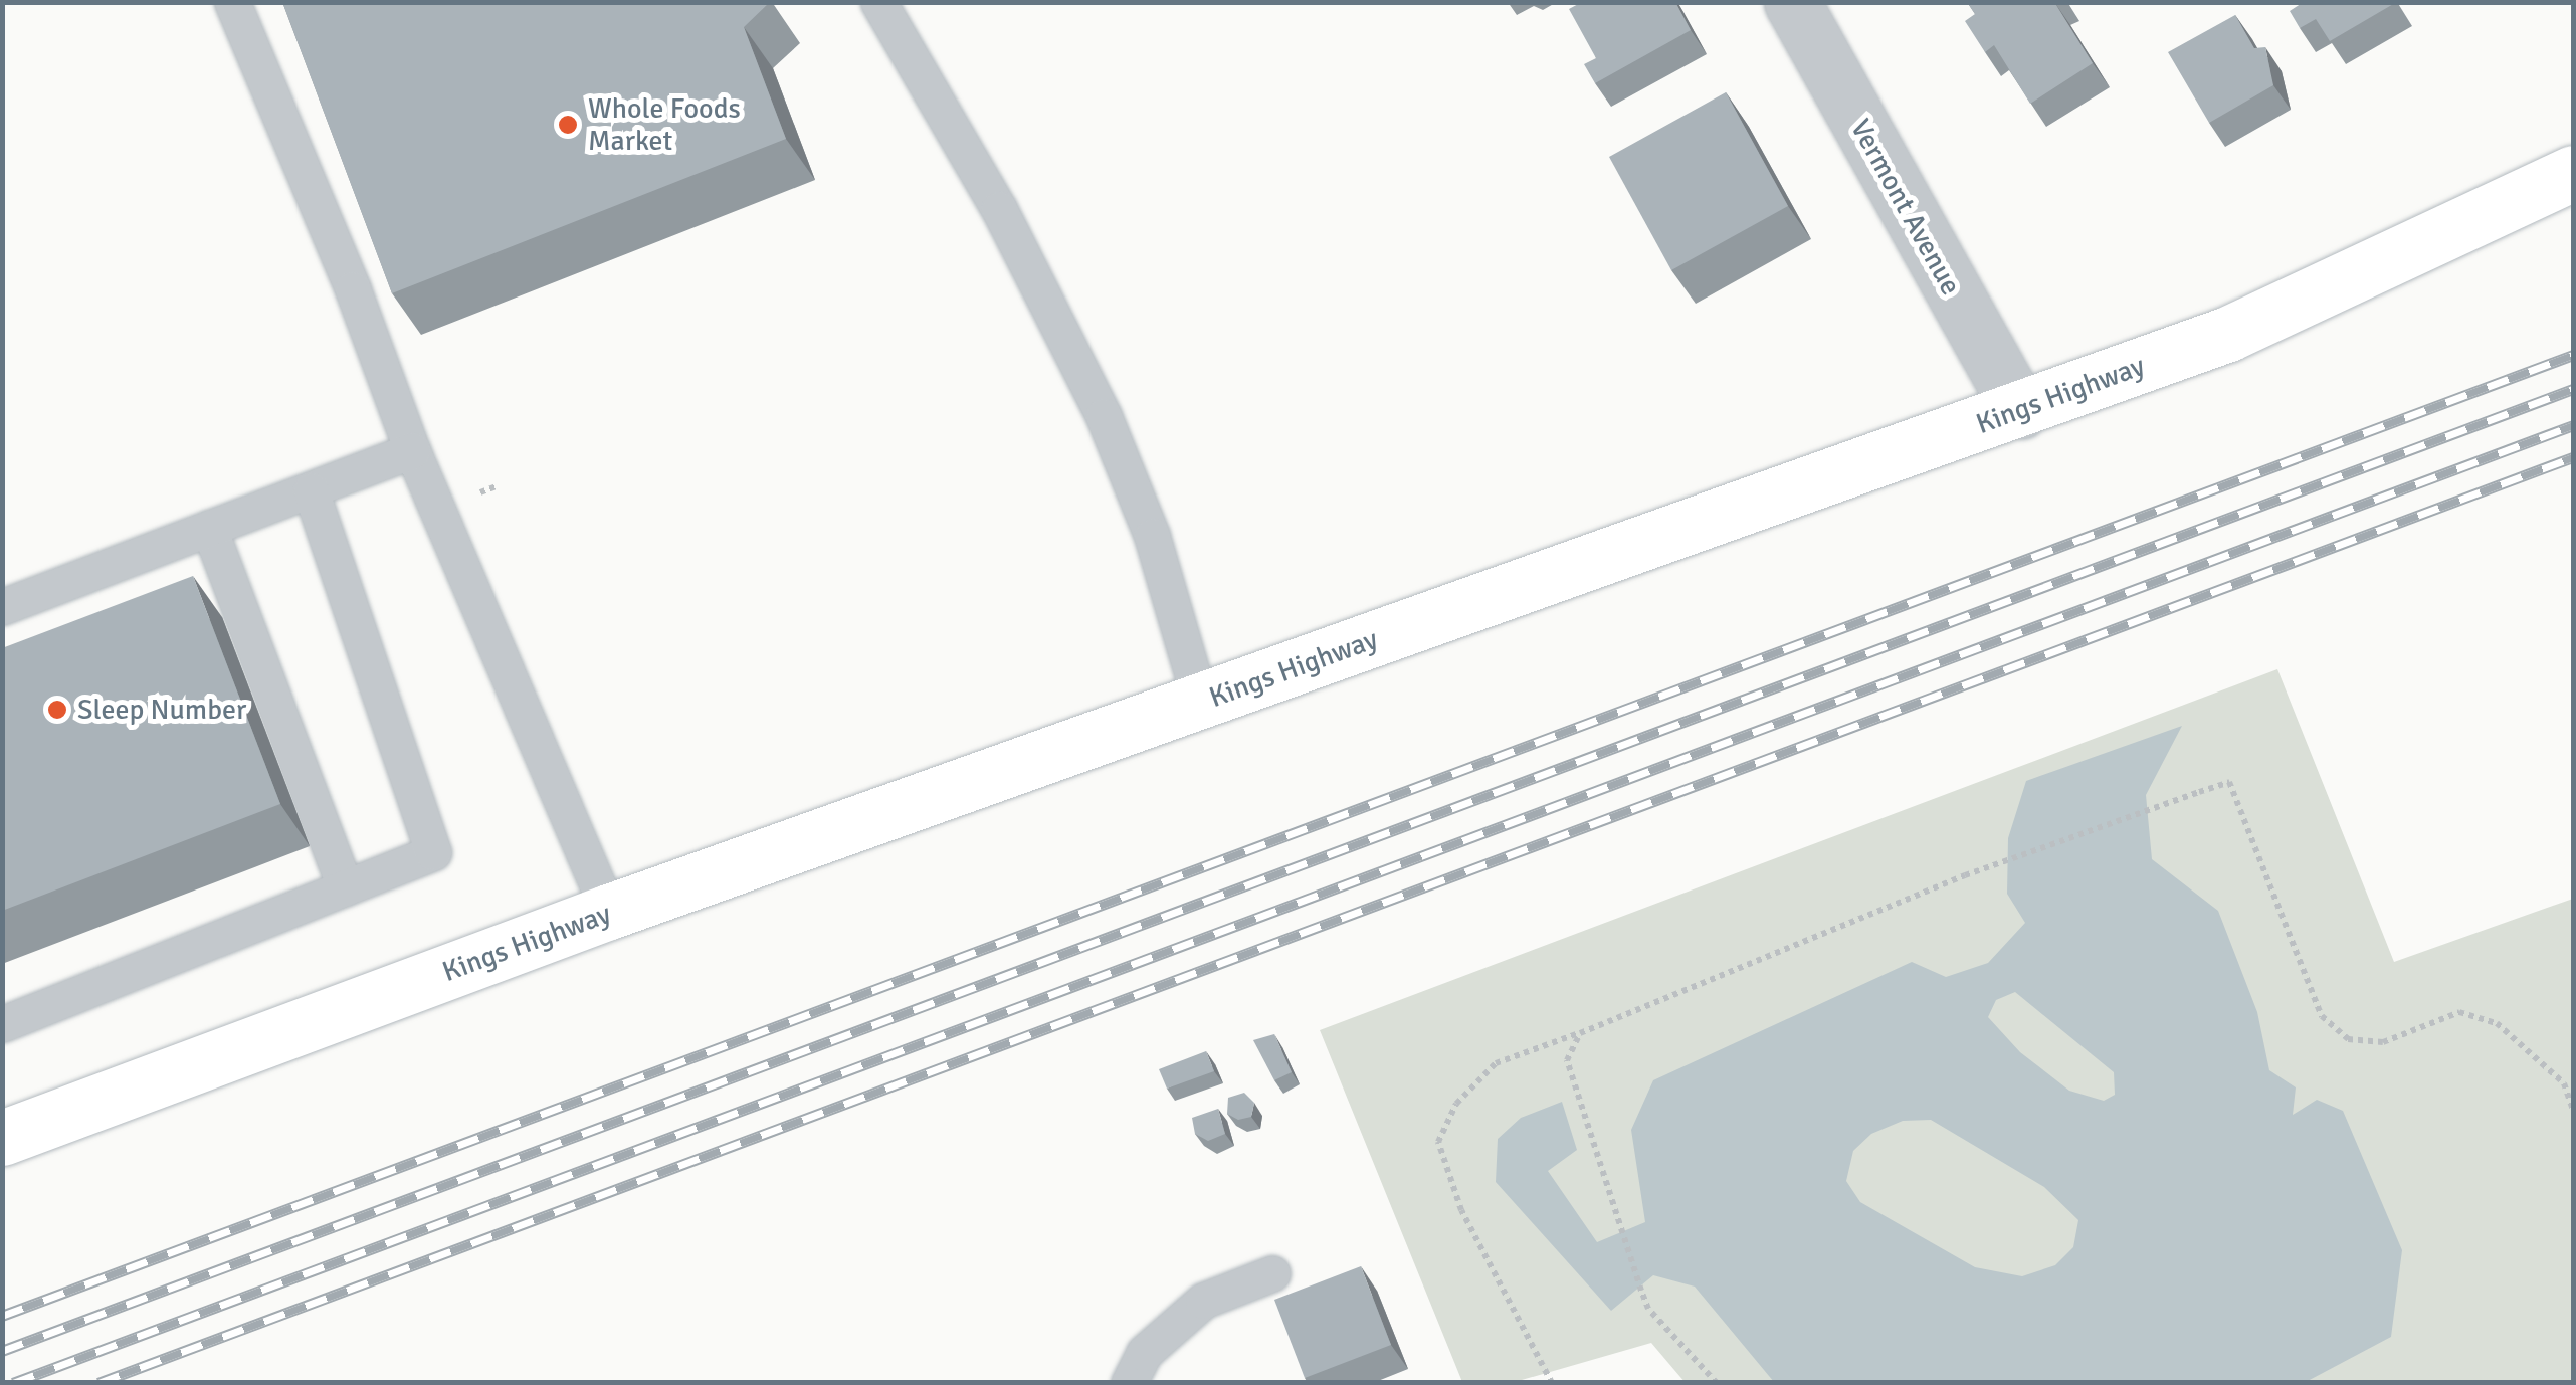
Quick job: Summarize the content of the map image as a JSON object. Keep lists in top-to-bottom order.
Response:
{
  "streets": {
    "main road": ["Kings Highway"],
    "street": ["Vermont Avenue"]
  },
  "crossings": [
    ["Vermont Avenue", "Kings Highway"]
  ],
  "places": ["Whole Foods Market", "Sleep Number"]
}
